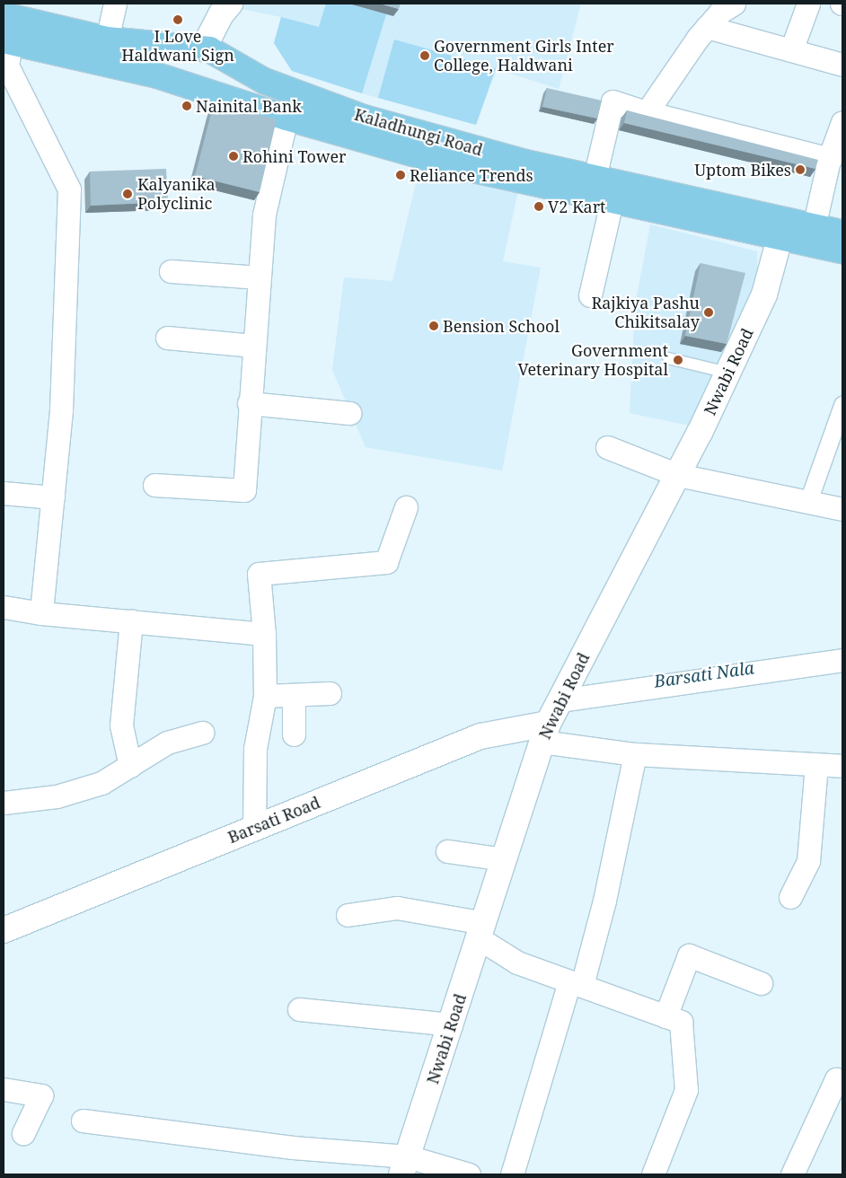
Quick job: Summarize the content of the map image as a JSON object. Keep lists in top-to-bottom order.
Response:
{
  "streets": {
    "main road": ["Kaladhungi Road"],
    "street": ["Nwabi Road", "Barsati Road"]
  },
  "crossings": [
    ["Kaladhungi Road", "Nwabi Road"],
    ["Nwabi Road", "Barsati Road"]
  ],
  "water": ["Barsati Nala"],
  "places": [
    "I Love Haldwani Sign",
    "Government Girls Inter College, Haldwani",
    "Nainital Bank",
    "Rohini Tower",
    "Uptom Bikes",
    "Reliance Trends",
    "Kalyanika Polyclinic",
    "V2 Kart",
    "Rajkiya Pashu Chikitsalay",
    "Bension School",
    "Government Veterinary Hospital"
  ]
}
